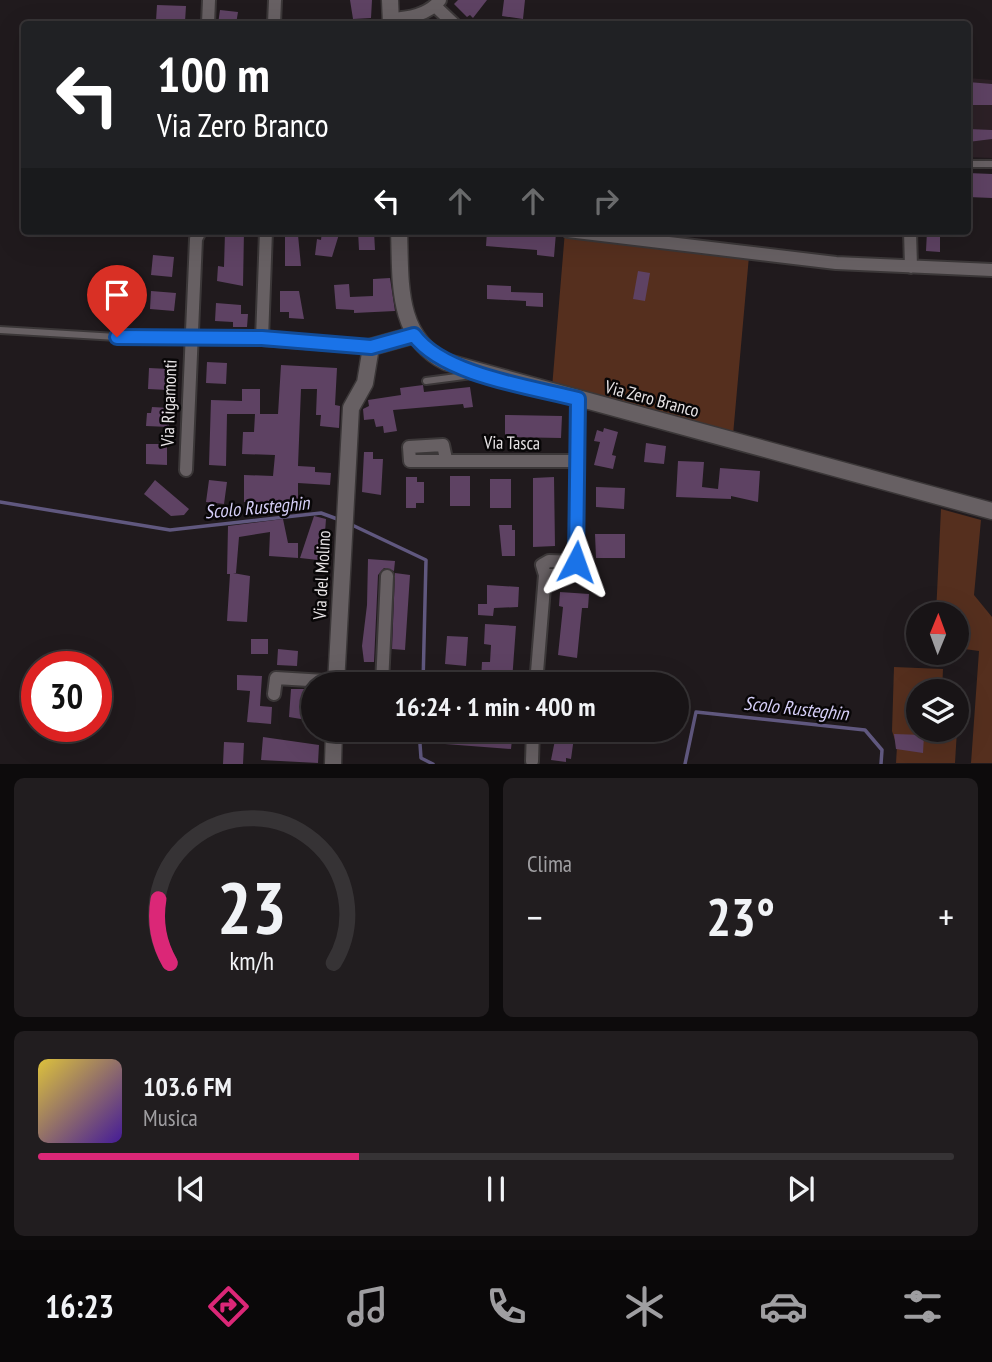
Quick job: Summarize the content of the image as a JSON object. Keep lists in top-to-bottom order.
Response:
{
  "streets": {
    "street": [
      "Via Zero Branco",
      "Via Rigamonti",
      "Via Tasca",
      "Via del Molino"
    ]
  },
  "crossings": [
    ["Via Zero Branco", "Via Rigamonti"],
    ["Via Rigamonti", "Via del Molino"]
  ],
  "water": ["Scolo Rusteghin"],
  "north": "top",
  "page": {
    "turn": ["100 m", "Via Zero Branco"],
    "limit": "30",
    "trip": "16:24 · 1 min · 400 m",
    "tile": "Clima",
    "heat": ["−", "23°", "+"],
    "song": ["103.6 FM", "Musica"],
    "tabs": "16:23",
    "gauge": ["23", "km/h"]
  }
}
